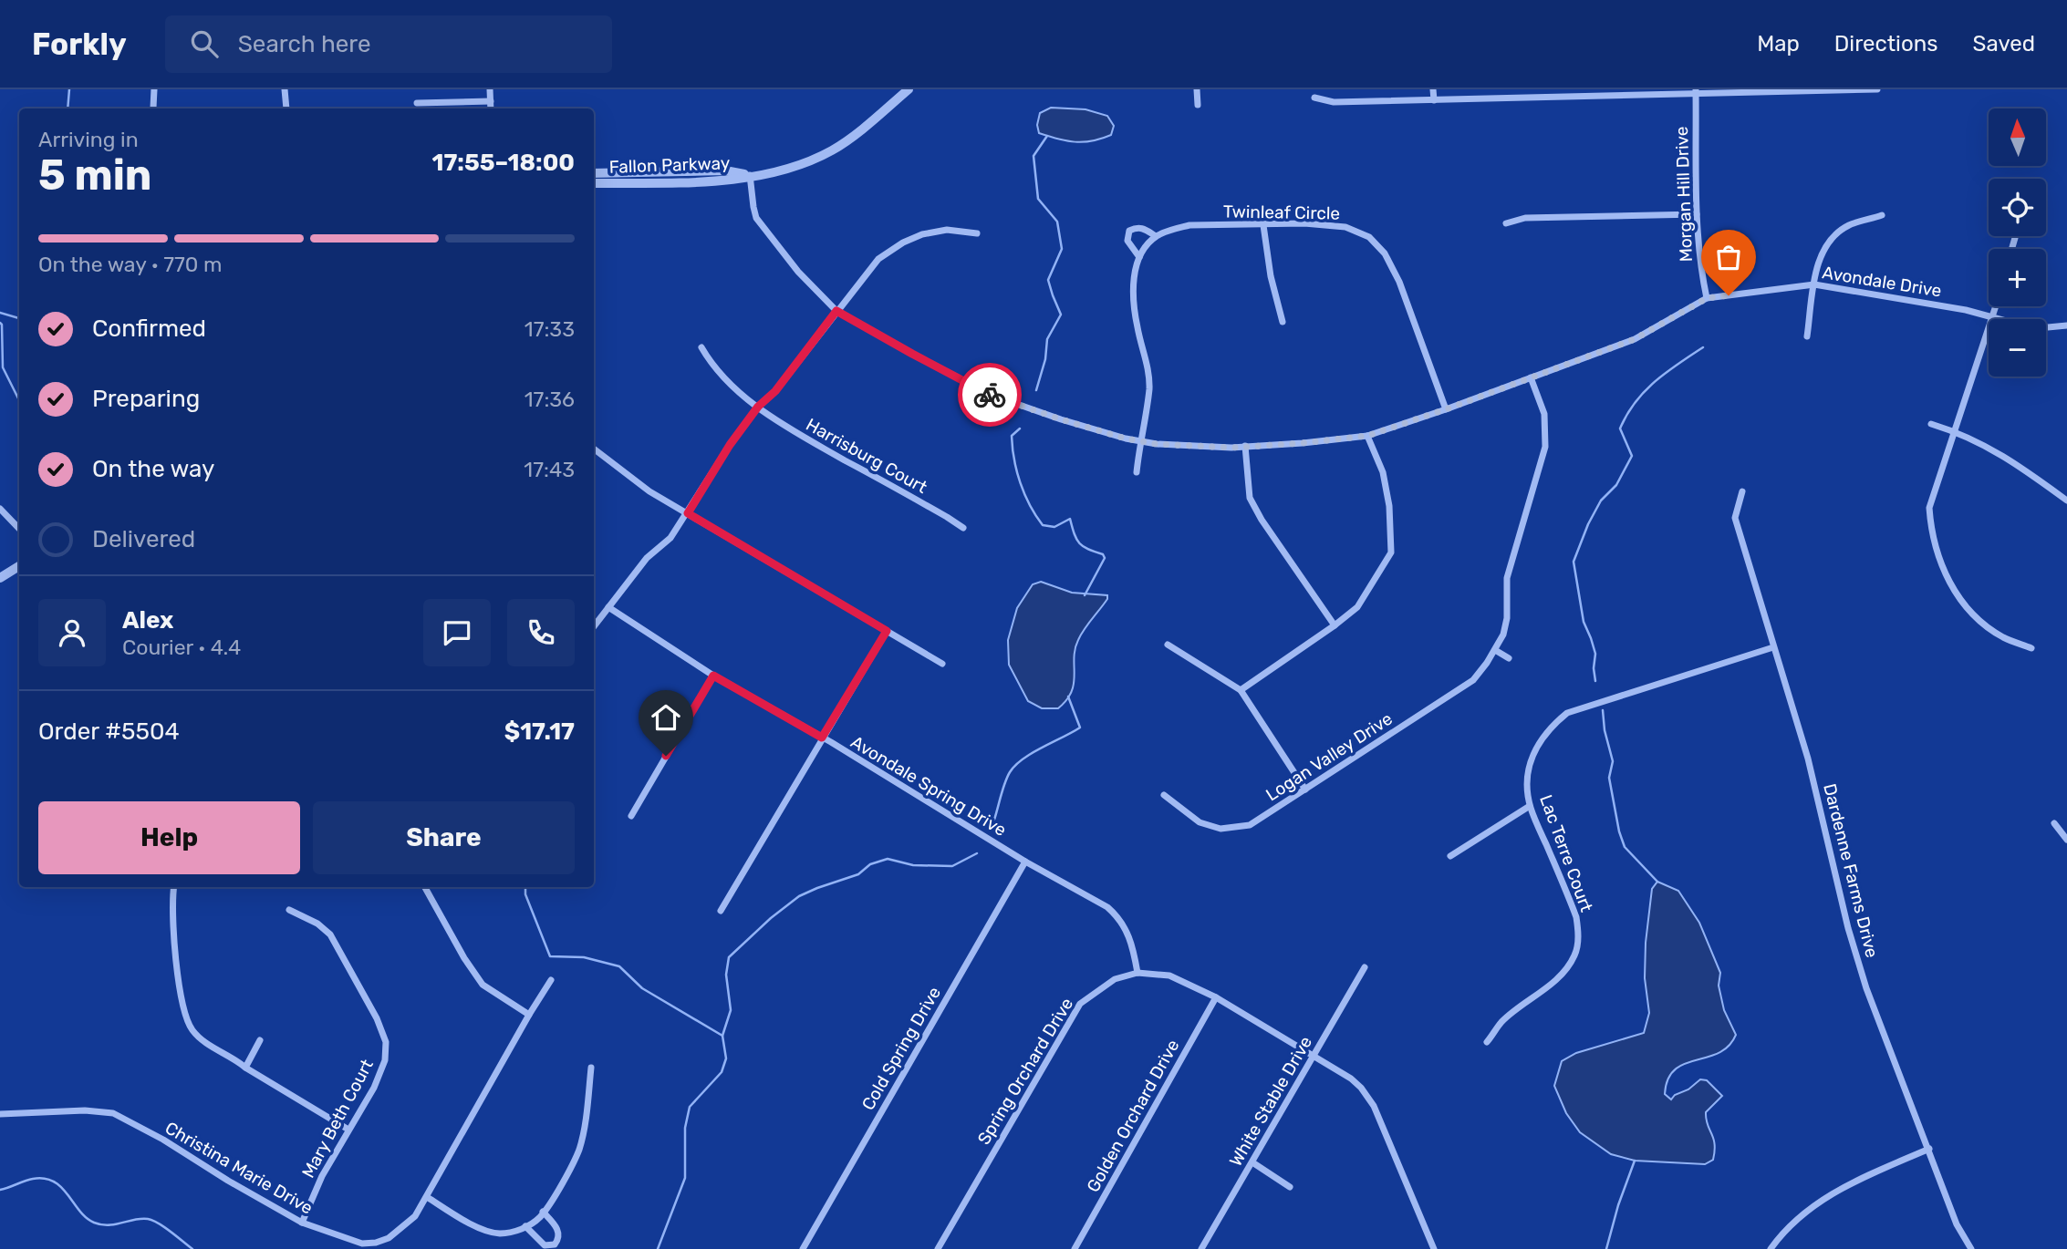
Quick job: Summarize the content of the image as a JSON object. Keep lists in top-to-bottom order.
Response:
{
  "streets": {
    "street": [
      "Fallon Parkway",
      "Morgan Hill Drive",
      "Twinleaf Circle",
      "Avondale Drive",
      "Harrisburg Court",
      "Logan Valley Drive",
      "Avondale Spring Drive",
      "Lac Terre Court",
      "Dardenne Farms Drive",
      "Cold Spring Drive",
      "Spring Orchard Drive",
      "White Stable Drive",
      "Golden Orchard Drive",
      "Mary Beth Court",
      "Christina Marie Drive"
    ]
  },
  "crossings": [
    ["Fallon Parkway", "Avondale Drive"],
    ["Morgan Hill Drive", "Avondale Drive"],
    ["Twinleaf Circle", "Avondale Drive"],
    ["Avondale Drive", "Logan Valley Drive"],
    ["Avondale Spring Drive", "Cold Spring Drive"],
    ["Avondale Spring Drive", "Spring Orchard Drive"],
    ["Lac Terre Court", "Dardenne Farms Drive"],
    ["Spring Orchard Drive", "White Stable Drive"],
    ["Spring Orchard Drive", "Golden Orchard Drive"],
    ["Mary Beth Court", "Christina Marie Drive"]
  ],
  "north": "top",
  "page": {
    "header": "Forkly",
    "search": "Search here",
    "nav": ["Map", "Directions", "Saved"],
    "map_buttons": ["+", "−"],
    "heading": ["5 min", "Arriving in", "17:55–18:00"],
    "panel": [
      "Alex",
      "Courier · 4.4",
      "Order #5504",
      "$17.17"
    ],
    "bar": "On the way · 770 m",
    "list": [
      ["Confirmed", "17:33"],
      ["Preparing", "17:36"],
      ["On the way", "17:43"],
      "Delivered"
    ],
    "buttons": ["Help", "Share"]
  }
}
